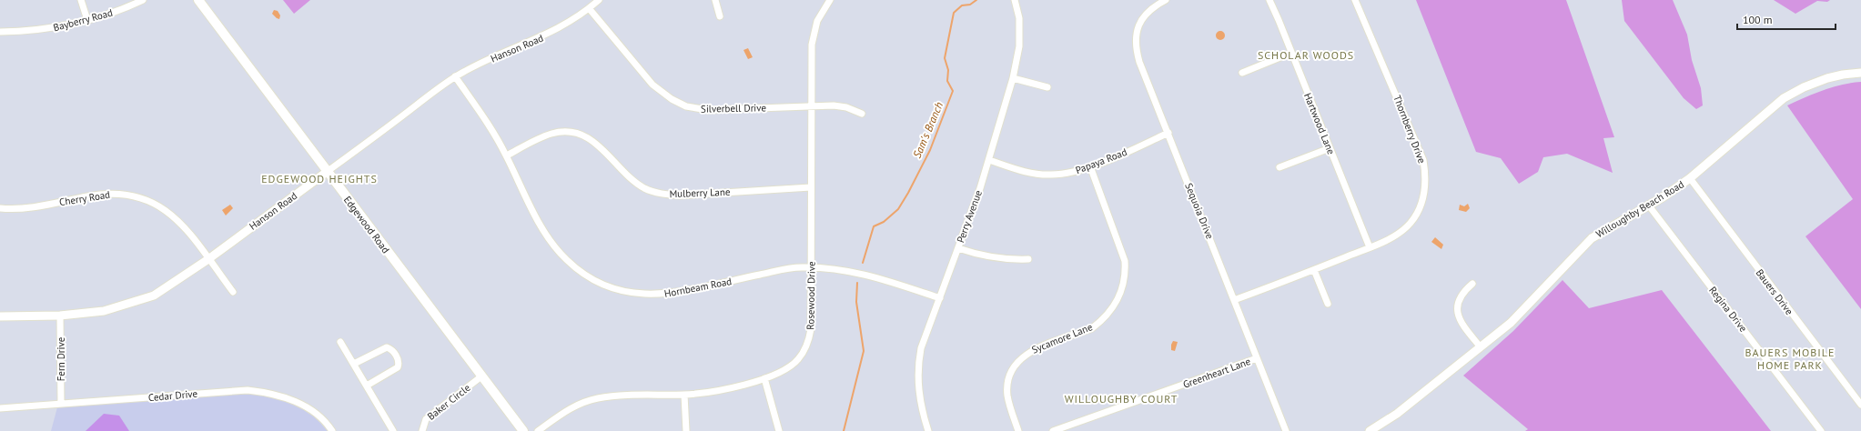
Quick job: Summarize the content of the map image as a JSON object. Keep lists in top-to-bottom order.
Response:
{
  "streets": {
    "main road": ["Edgewood Road"],
    "street": [
      "Bayberry Road",
      "Hanson Road",
      "Silverbell Drive",
      "Hartwood Lane",
      "Thornberry Drive",
      "Papaya Road",
      "Mulberry Lane",
      "Cherry Road",
      "Willoughby Beach Road",
      "Sequoia Drive",
      "Perry Avenue",
      "Hornbeam Road",
      "Bauers Drive",
      "Rosewood Drive",
      "Regina Drive",
      "Sycamore Lane",
      "Fern Drive",
      "Greenheart Lane",
      "Cedar Drive",
      "Baker Circle"
    ]
  },
  "crossings": [
    ["Hanson Road", "Silverbell Drive"],
    ["Hanson Road", "Cherry Road"],
    ["Hanson Road", "Edgewood Road"],
    ["Hanson Road", "Hornbeam Road"],
    ["Hanson Road", "Fern Drive"],
    ["Silverbell Drive", "Rosewood Drive"],
    ["Hartwood Lane", "Thornberry Drive"],
    ["Thornberry Drive", "Sequoia Drive"],
    ["Papaya Road", "Sequoia Drive"],
    ["Papaya Road", "Perry Avenue"],
    ["Papaya Road", "Sycamore Lane"],
    ["Mulberry Lane", "Hornbeam Road"],
    ["Mulberry Lane", "Rosewood Drive"],
    ["Willoughby Beach Road", "Bauers Drive"],
    ["Willoughby Beach Road", "Regina Drive"],
    ["Sequoia Drive", "Greenheart Lane"],
    ["Perry Avenue", "Hornbeam Road"],
    ["Edgewood Road", "Baker Circle"],
    ["Hornbeam Road", "Rosewood Drive"],
    ["Fern Drive", "Cedar Drive"]
  ],
  "districts": [
    "SCHOLAR WOODS",
    "EDGEWOOD HEIGHTS",
    "BAUERS MOBILE HOME PARK",
    "WILLOUGHBY COURT"
  ],
  "water": ["Sam's Branch"],
  "scale_bar": "100 m"
}
